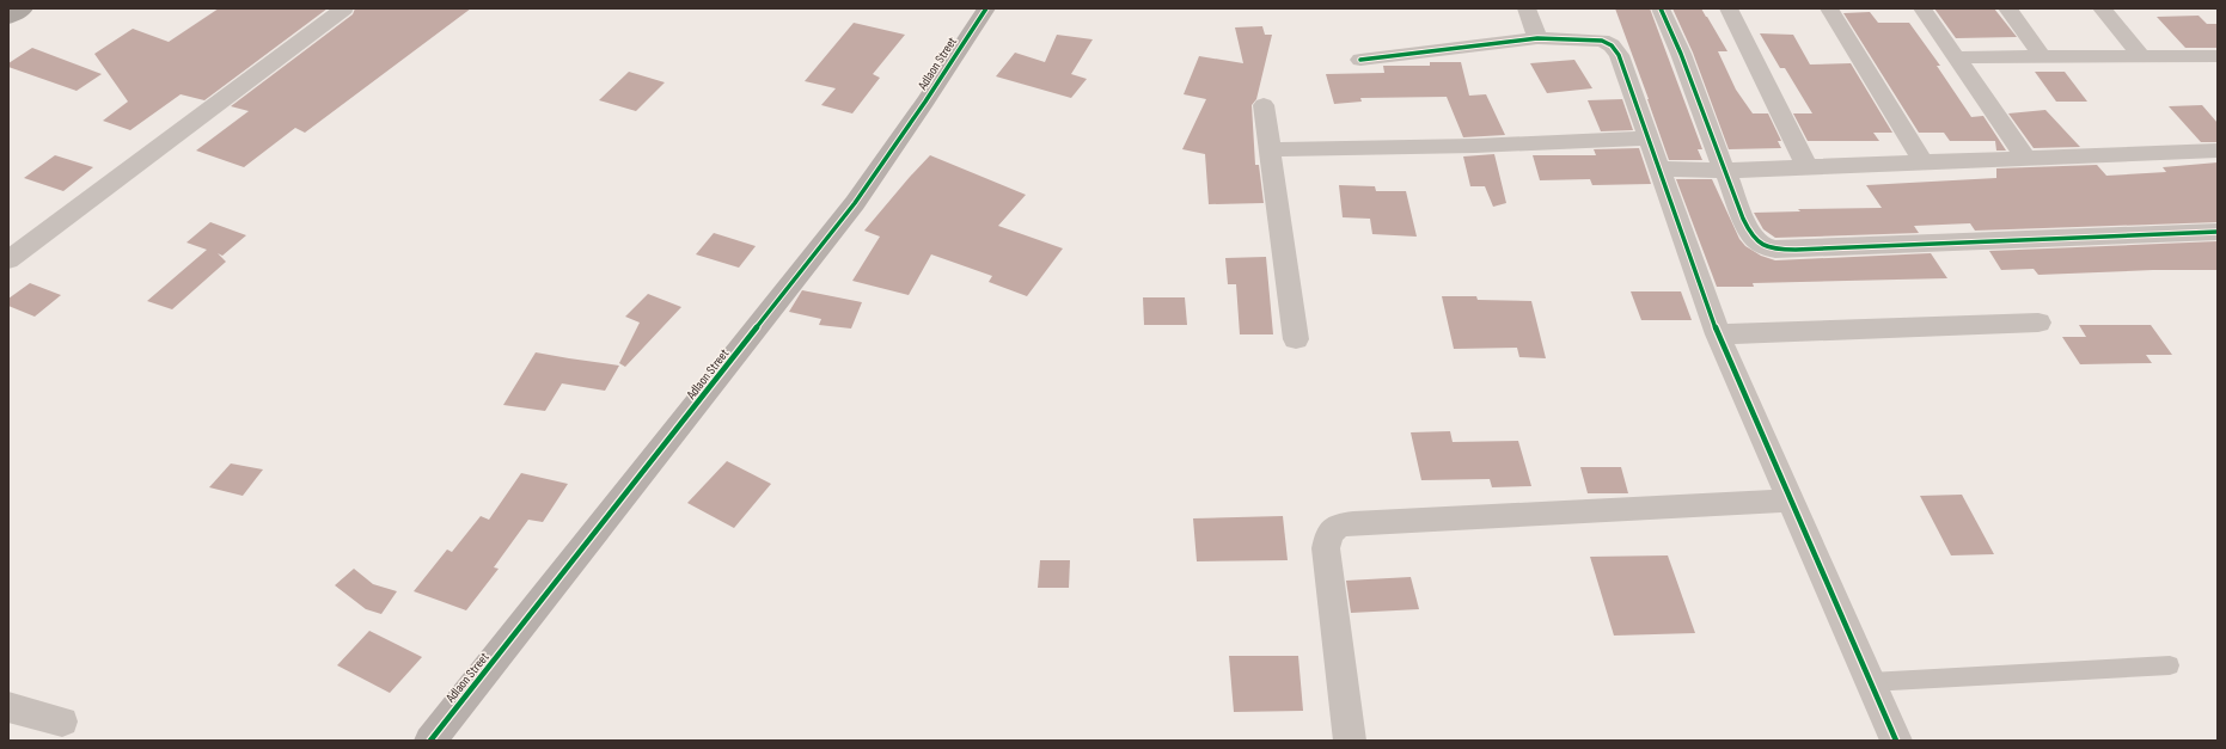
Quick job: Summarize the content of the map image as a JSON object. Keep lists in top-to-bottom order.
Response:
{
  "streets": {
    "street": ["Adlaon Street"]
  }
}
